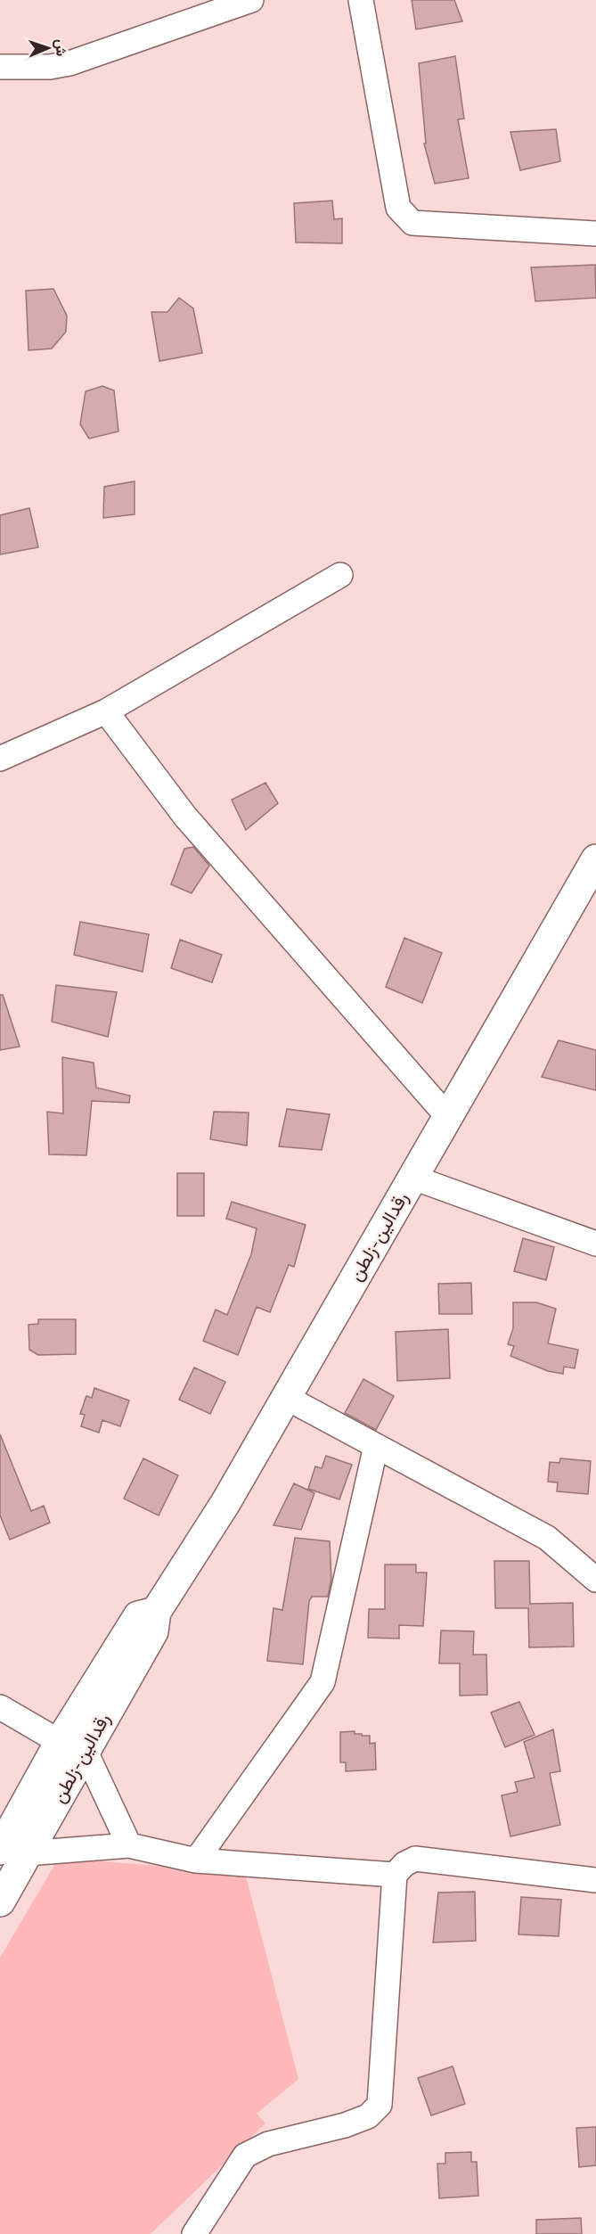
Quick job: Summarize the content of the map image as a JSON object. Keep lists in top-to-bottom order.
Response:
{
  "streets": {
    "main road": ["رقدالين-زلطن"]
  },
  "north": "right"
}
